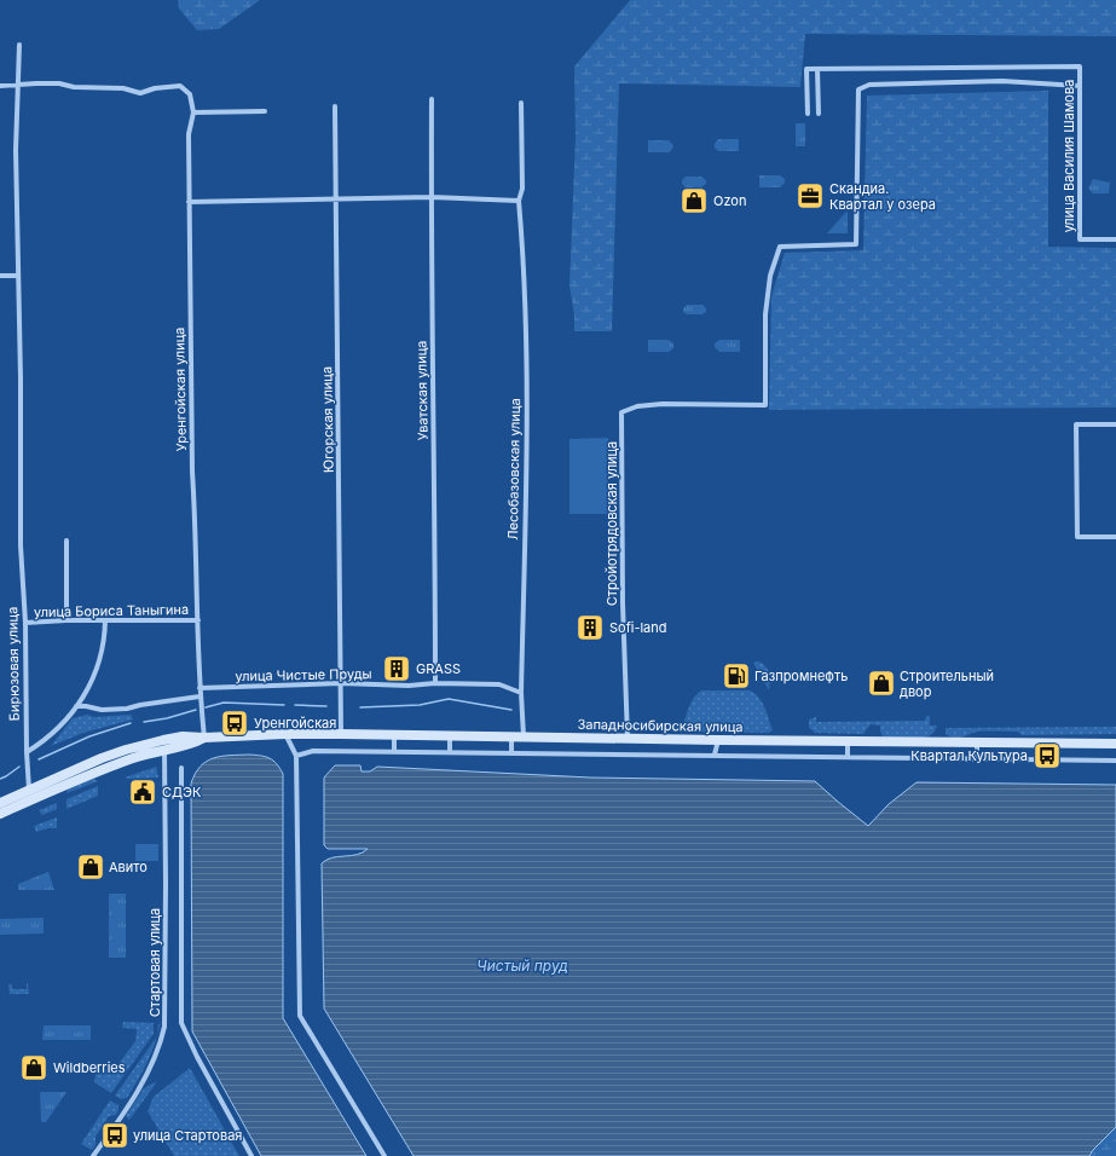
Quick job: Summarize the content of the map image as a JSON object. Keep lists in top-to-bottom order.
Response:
{
  "streets": {
    "main road": ["Западносибирская улица"],
    "street": [
      "улица Василия Шамова",
      "Уренгойская улица",
      "Уватская улица",
      "Югорская улица",
      "Лесобазовская улица",
      "Стройотрядовская улица",
      "улица Бориса Таныгина",
      "Бирюзовая улица",
      "улица Чистые Пруды",
      "Стартовая улица"
    ]
  },
  "crossings": [
    ["улица Василия Шамова", "Стройотрядовская улица"],
    ["Уренгойская улица", "улица Бориса Таныгина"],
    ["Уренгойская улица", "улица Чистые Пруды"],
    ["Уренгойская улица", "Западносибирская улица"],
    ["Уватская улица", "улица Чистые Пруды"],
    ["Югорская улица", "улица Чистые Пруды"],
    ["Югорская улица", "Западносибирская улица"],
    ["Лесобазовская улица", "улица Чистые Пруды"],
    ["Лесобазовская улица", "Западносибирская улица"],
    ["Стройотрядовская улица", "Западносибирская улица"],
    ["улица Бориса Таныгина", "Бирюзовая улица"],
    ["Бирюзовая улица", "Западносибирская улица"],
    ["Западносибирская улица", "Стартовая улица"]
  ],
  "water": ["Чистый пруд"],
  "places": {
    "office": ["Скандиа. Квартал у озера"],
    "shop": [
      "Ozon",
      "Строительный двор",
      "Авито",
      "Wildberries"
    ],
    "building": ["Sofi-land", "GRASS"],
    "fuel station": ["Газпромнефть"],
    "bus stop": ["Уренгойская", "Квартал Культура", "улица Стартовая"],
    "public building": ["СДЭК"]
  }
}
